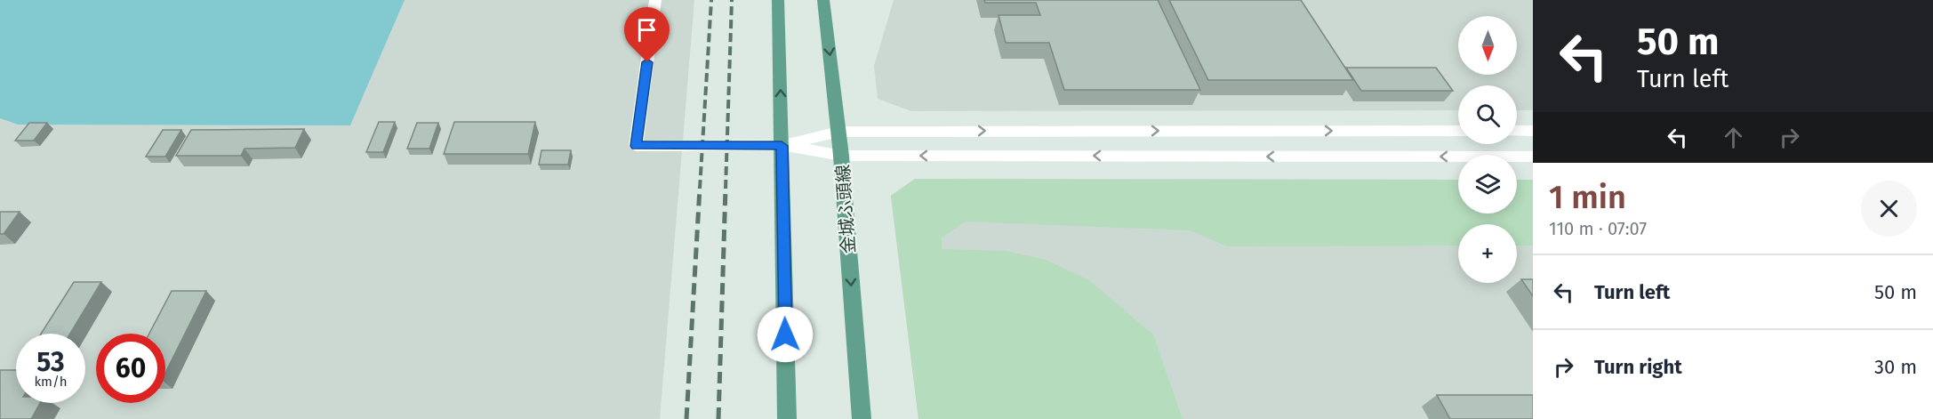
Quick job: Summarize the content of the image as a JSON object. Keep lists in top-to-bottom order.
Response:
{
  "streets": {
    "main road": ["金城ふ頭線"]
  },
  "north": "bottom",
  "page": {
    "turn": ["50 m", "Turn left"],
    "map_buttons": "+",
    "heading": ["1 min", "110 m · 07:07"],
    "list": [
      {
        "name": "Turn left",
        "value": "50 m"
      },
      {
        "name": "Turn right",
        "value": "30 m"
      }
    ],
    "speed": "53 km/h",
    "limit": "60"
  }
}
